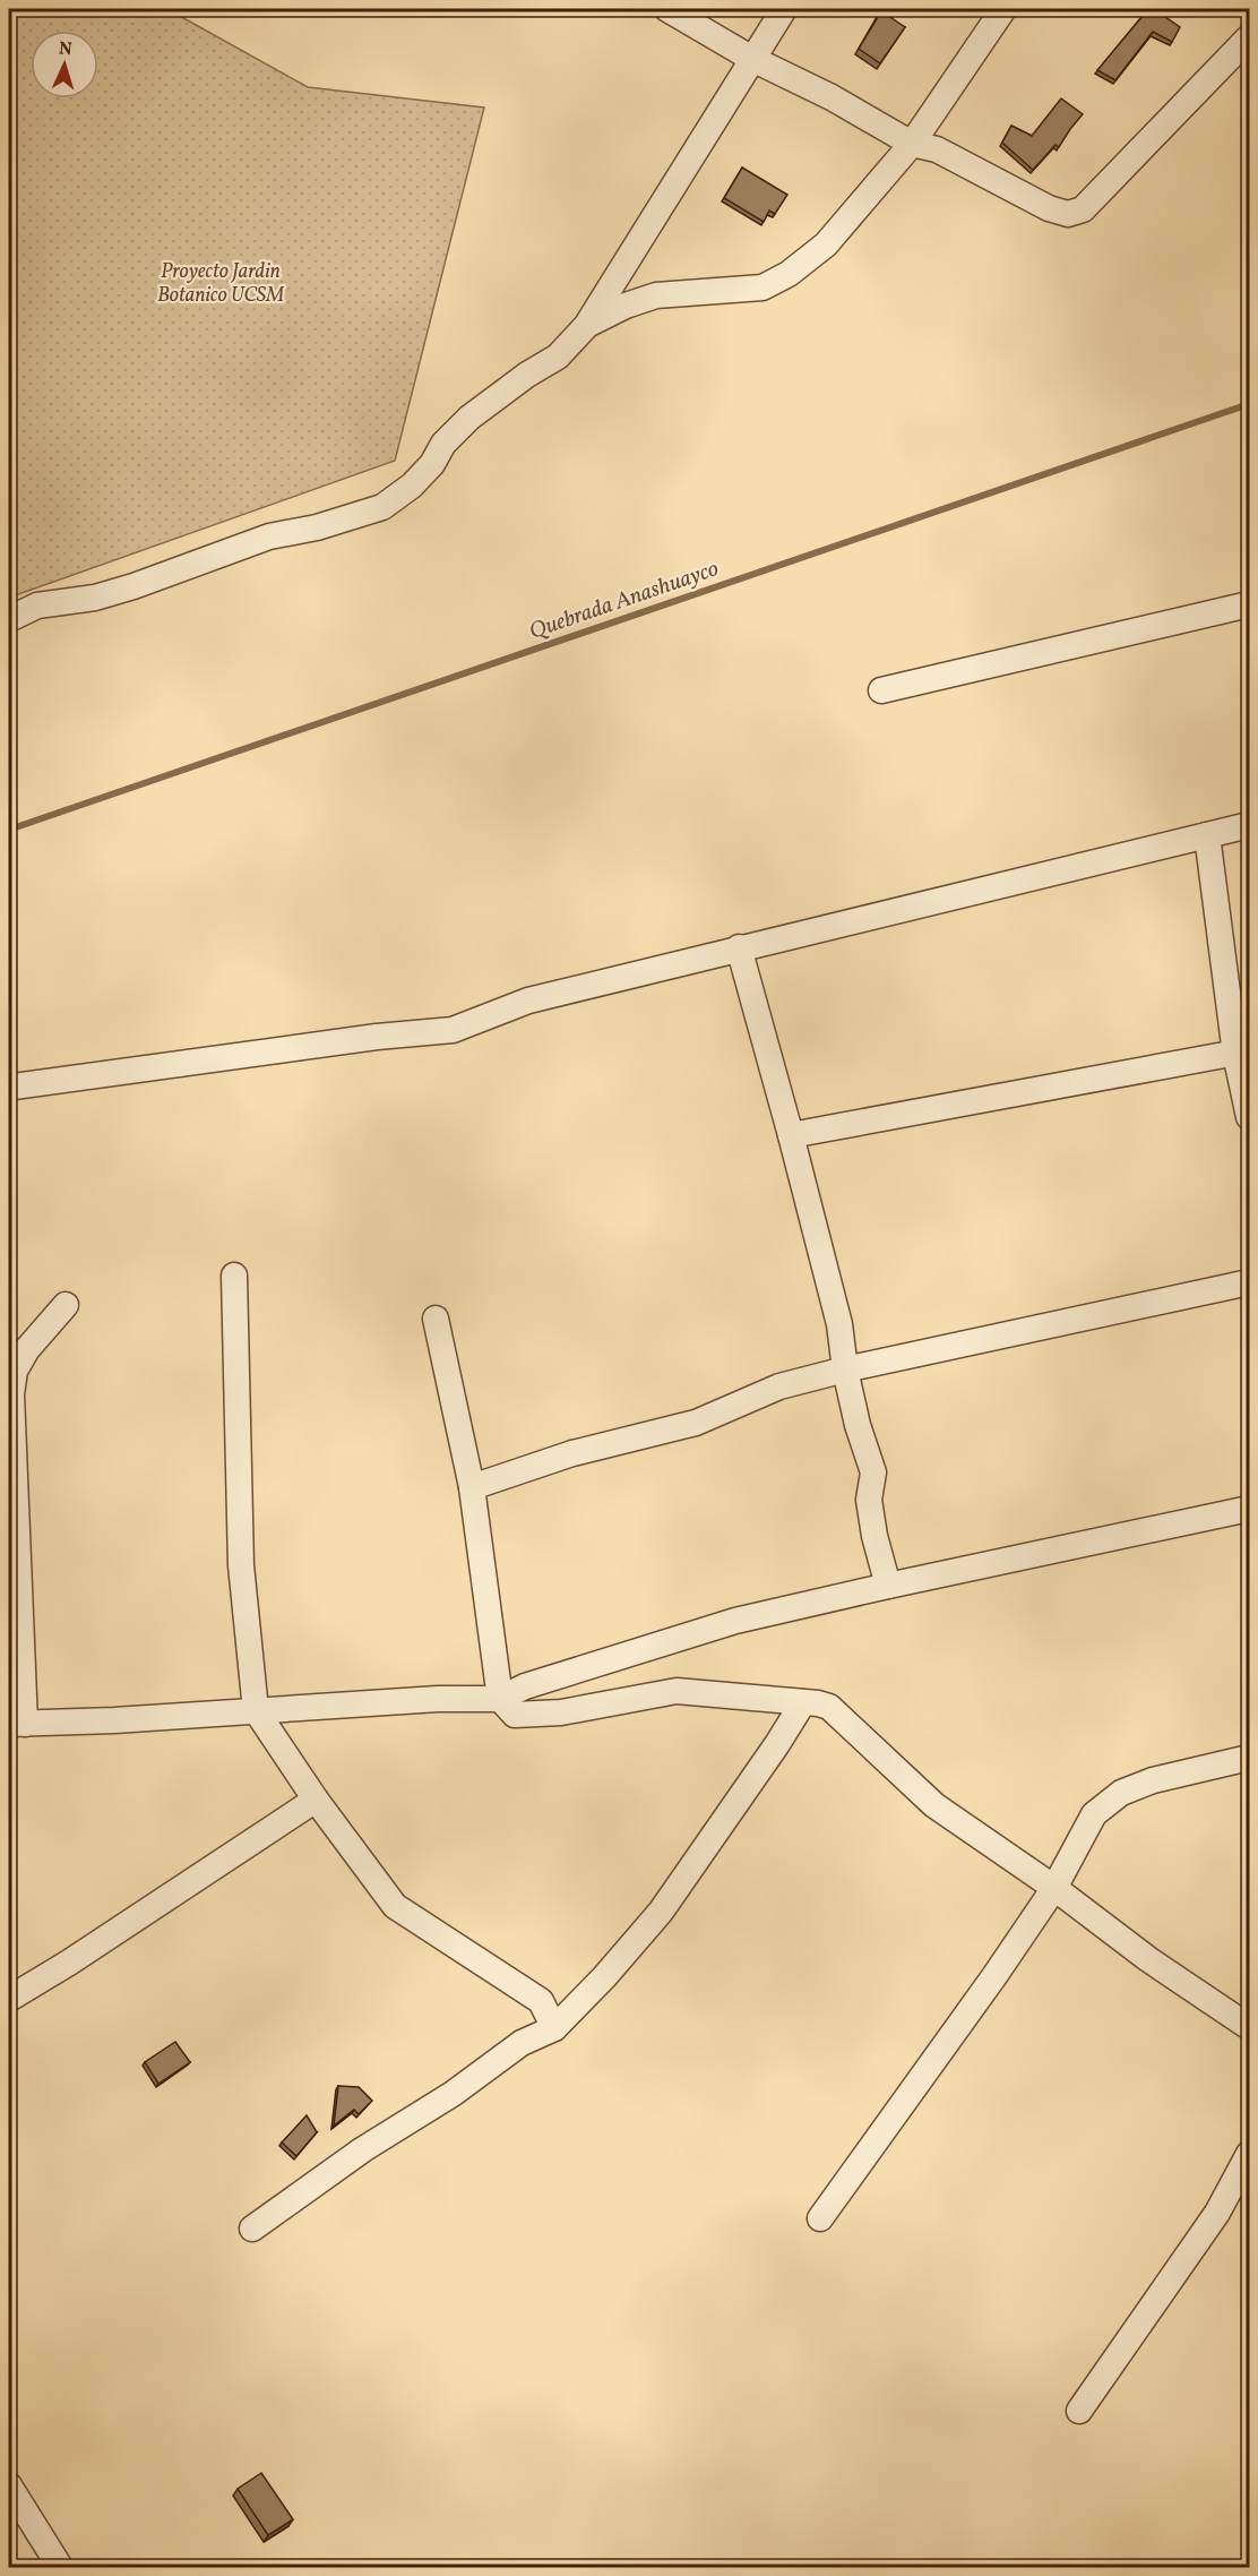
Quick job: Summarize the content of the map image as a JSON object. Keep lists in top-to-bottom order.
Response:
{
  "water": ["Quebrada Anashuayco"],
  "parks": ["Proyecto Jardin Botanico UCSM"],
  "north": "top"
}
